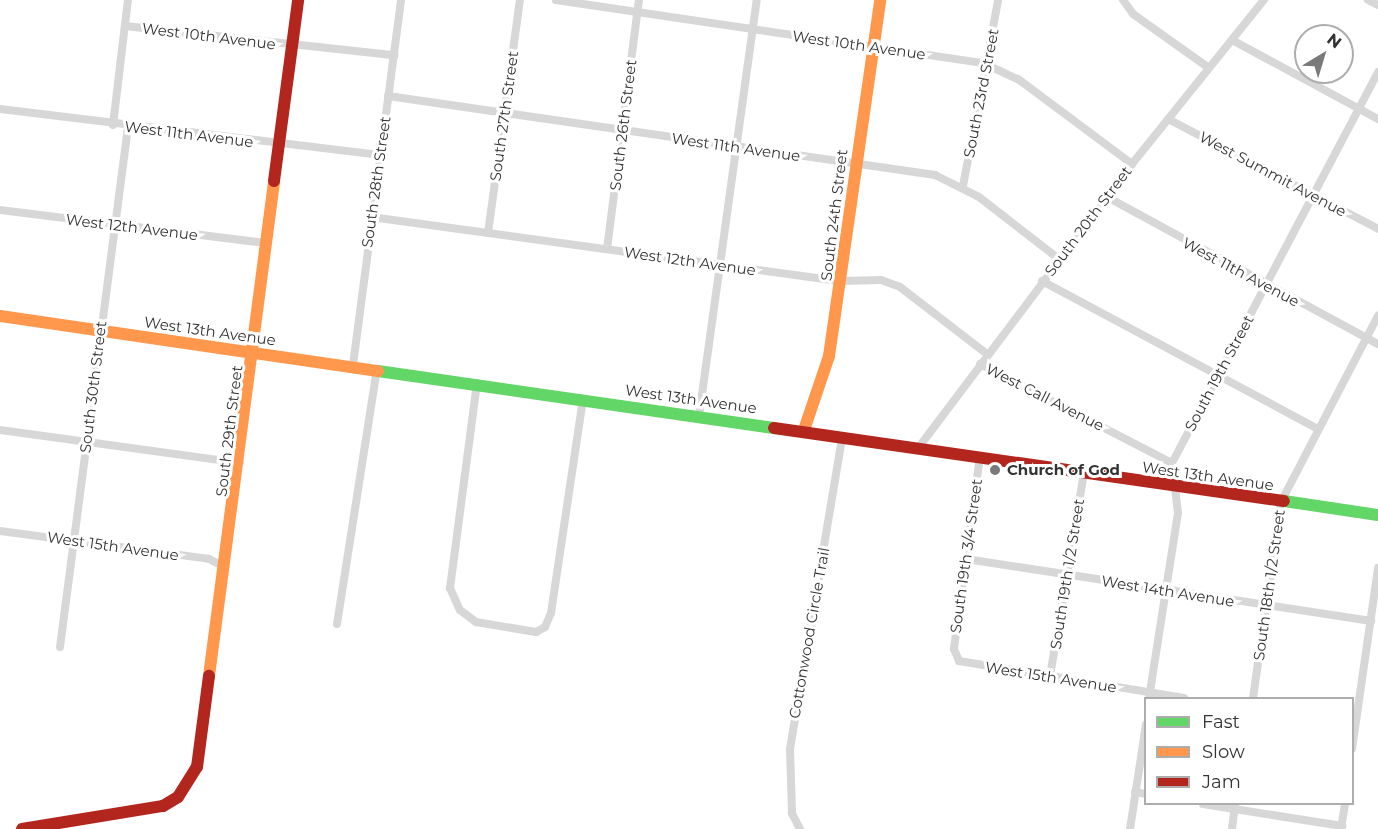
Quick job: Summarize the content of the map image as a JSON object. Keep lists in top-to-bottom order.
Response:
{
  "streets": {
    "street": [
      "West 10th Avenue",
      "South 23rd Street",
      "South 27th Street",
      "South 26th Street",
      "West 11th Avenue",
      "West Summit Avenue",
      "South 28th Street",
      "South 24th Street",
      "South 20th Street",
      "West 12th Avenue",
      "West 13th Avenue",
      "South 19th Street",
      "South 30th Street",
      "West Call Avenue",
      "South 29th Street",
      "West 15th Avenue",
      "South 19th 3/4 Street",
      "South 19th 1/2 Street",
      "South 18th 1/2 Street",
      "West 14th Avenue",
      "Cottonwood Circle Trail"
    ]
  },
  "crossings": [
    ["West 10th Avenue", "South 23rd Street"],
    ["West 10th Avenue", "South 26th Street"],
    ["West 10th Avenue", "South 28th Street"],
    ["West 10th Avenue", "South 24th Street"],
    ["West 10th Avenue", "South 20th Street"],
    ["West 10th Avenue", "South 29th Street"],
    ["South 23rd Street", "West 11th Avenue"],
    ["South 27th Street", "West 11th Avenue"],
    ["South 27th Street", "West 12th Avenue"],
    ["South 26th Street", "West 11th Avenue"],
    ["South 26th Street", "West 12th Avenue"],
    ["West 11th Avenue", "South 28th Street"],
    ["West 11th Avenue", "South 24th Street"],
    ["West 11th Avenue", "South 20th Street"],
    ["West 11th Avenue", "South 19th Street"],
    ["West 11th Avenue", "South 30th Street"],
    ["West 11th Avenue", "South 29th Street"],
    ["West 11th Avenue", "South 18th 1/2 Street"],
    ["West Summit Avenue", "South 20th Street"],
    ["West Summit Avenue", "South 19th Street"],
    ["South 28th Street", "West 12th Avenue"],
    ["South 28th Street", "West 13th Avenue"],
    ["South 24th Street", "West 12th Avenue"],
    ["South 24th Street", "West 13th Avenue"],
    ["South 20th Street", "West 12th Avenue"],
    ["South 20th Street", "West 13th Avenue"],
    ["South 20th Street", "West Call Avenue"],
    ["West 12th Avenue", "South 30th Street"],
    ["West 12th Avenue", "South 29th Street"],
    ["West 13th Avenue", "South 19th Street"],
    ["West 13th Avenue", "South 30th Street"],
    ["West 13th Avenue", "South 29th Street"],
    ["West 13th Avenue", "South 19th 3/4 Street"],
    ["West 13th Avenue", "South 19th 1/2 Street"],
    ["West 13th Avenue", "South 18th 1/2 Street"],
    ["West 13th Avenue", "Cottonwood Circle Trail"],
    ["South 19th Street", "West Call Avenue"],
    ["South 19th Street", "West 15th Avenue"],
    ["South 19th Street", "West 14th Avenue"],
    ["South 30th Street", "West 15th Avenue"],
    ["South 29th Street", "West 15th Avenue"],
    ["West 15th Avenue", "South 19th 3/4 Street"],
    ["West 15th Avenue", "South 19th 1/2 Street"],
    ["South 19th 3/4 Street", "West 14th Avenue"],
    ["South 19th 1/2 Street", "West 14th Avenue"],
    ["South 18th 1/2 Street", "West 14th Avenue"]
  ],
  "places": ["Church of God"],
  "legend": ["Fast", "Slow", "Jam"],
  "north": "top right"
}
